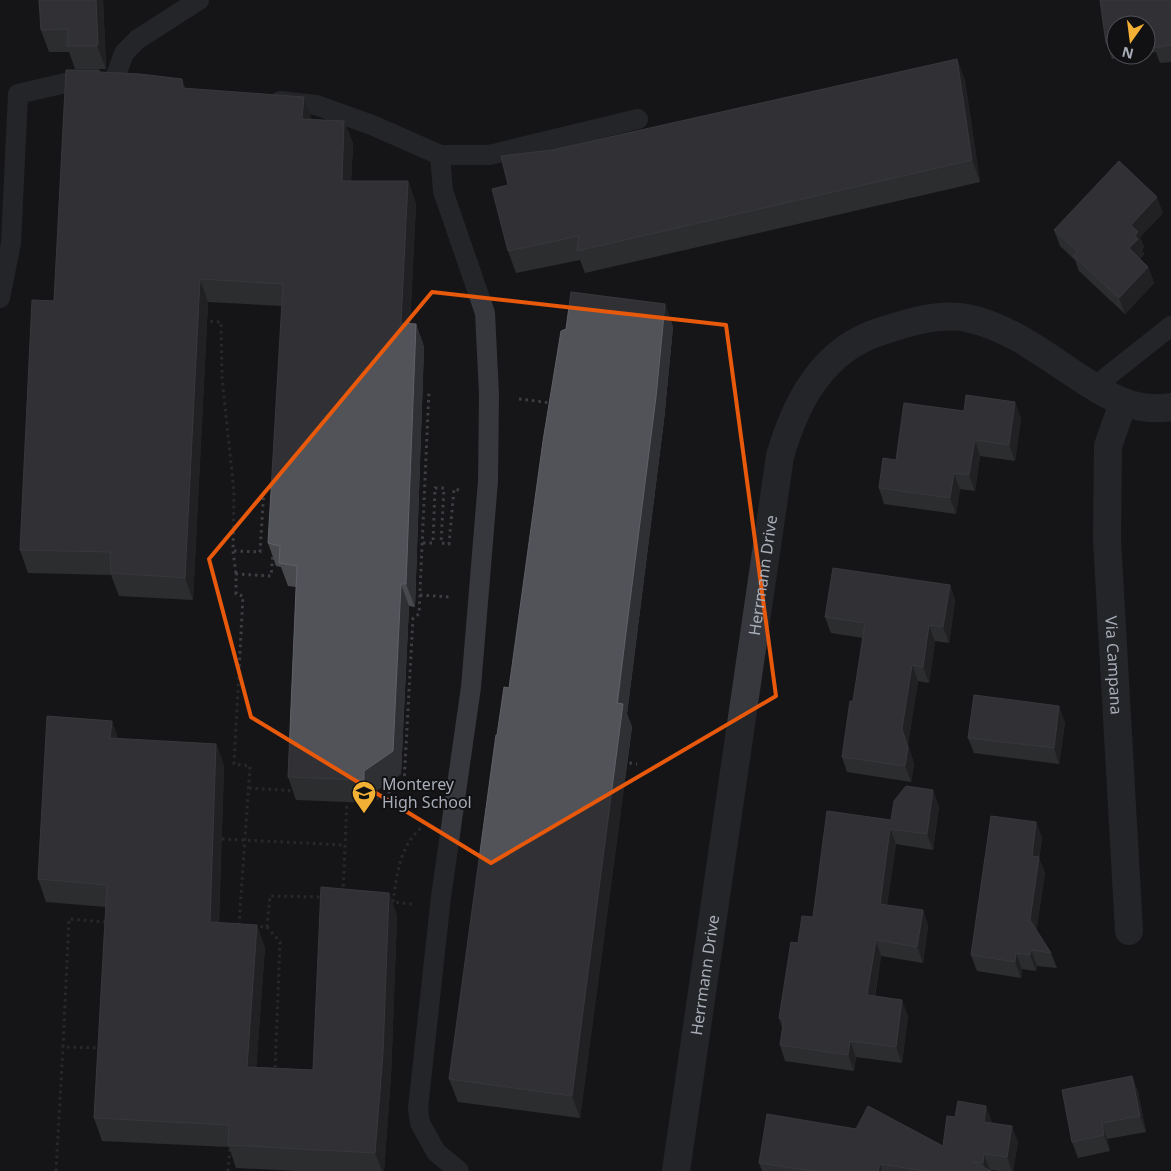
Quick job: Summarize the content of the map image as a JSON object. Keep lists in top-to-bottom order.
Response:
{
  "streets": {
    "street": ["Herrmann Drive", "Via Campana"]
  },
  "crossings": [
    ["Herrmann Drive", "Via Campana"]
  ],
  "places": {
    "school or university": ["Monterey High School"]
  },
  "north": "bottom"
}
